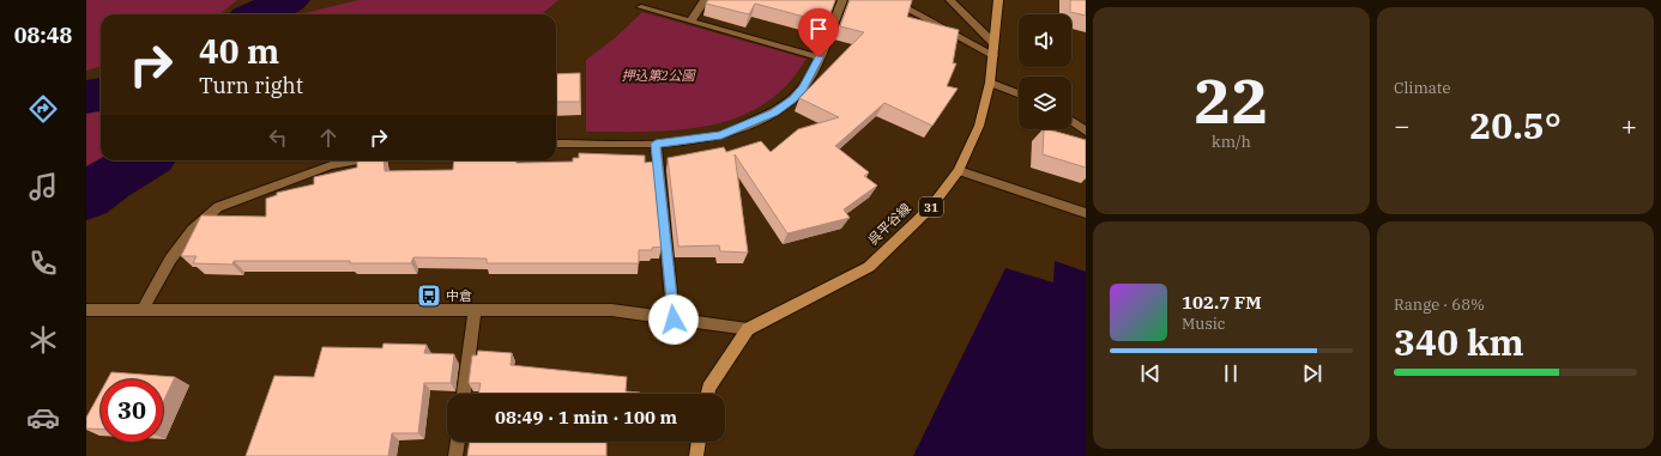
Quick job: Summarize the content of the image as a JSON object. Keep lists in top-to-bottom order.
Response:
{
  "streets": {
    "main road": ["31", "呉平谷線"]
  },
  "parks": ["押込第2公園"],
  "places": {
    "bus stop": ["中倉"]
  },
  "page": {
    "tabs": "08:48",
    "tile": [
      ["22", "km/h"],
      "Climate",
      ["Range · 68%", "340 km"]
    ],
    "turn": ["40 m", "Turn right"],
    "heat": ["−", "20.5°", "+"],
    "song": ["102.7 FM", "Music"],
    "limit": "30",
    "trip": "08:49 · 1 min · 100 m"
  }
}
